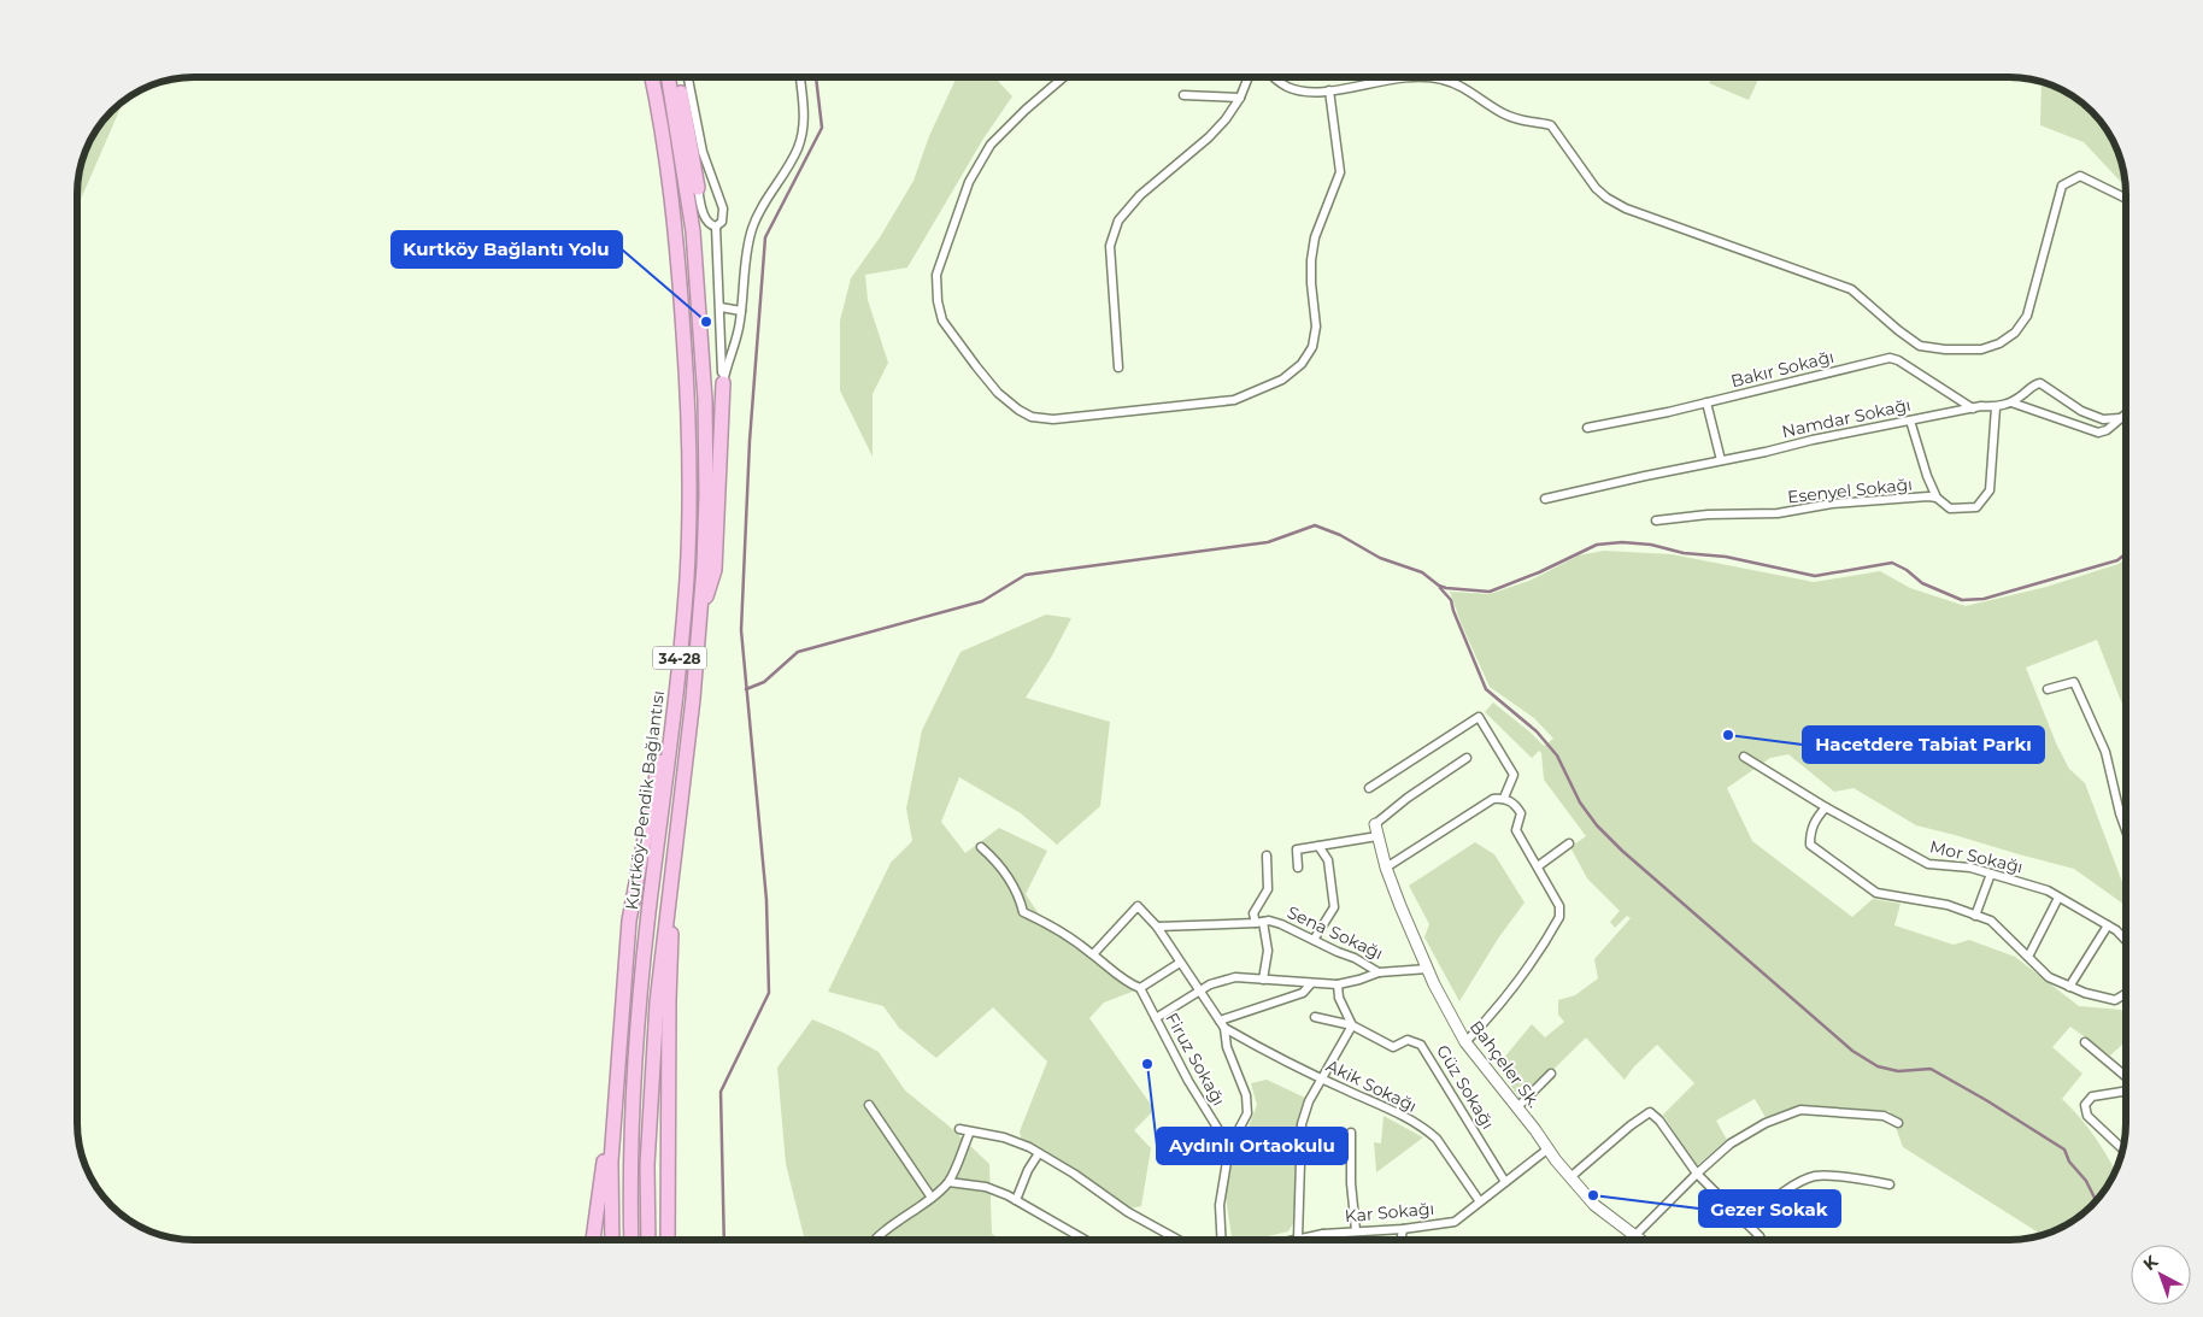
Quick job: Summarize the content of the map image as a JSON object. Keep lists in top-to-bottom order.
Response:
{
  "streets": {
    "highway": ["34-28", "Kurtköy-Pendik Bağlantısı"],
    "street": [
      "Bakır Sokağı",
      "Namdar Sokağı",
      "Esenyel Sokağı",
      "Mor Sokağı",
      "Sena Sokağı",
      "Firuz Sokağı",
      "Bahçeler Sk.",
      "Akik Sokağı",
      "Güz Sokağı",
      "Kar Sokağı"
    ]
  },
  "crossings": [
    ["Bakır Sokağı", "Namdar Sokağı"],
    ["Namdar Sokağı", "Esenyel Sokağı"],
    ["Sena Sokağı", "Bahçeler Sk."],
    ["Bahçeler Sk.", "Kar Sokağı"],
    ["Akik Sokağı", "Kar Sokağı"],
    ["Güz Sokağı", "Kar Sokağı"]
  ],
  "places": [
    "Kurtköy Bağlantı Yolu",
    "Hacetdere Tabiat Parkı",
    "Aydınlı Ortaokulu",
    "Gezer Sokak"
  ],
  "north": "top left"
}
